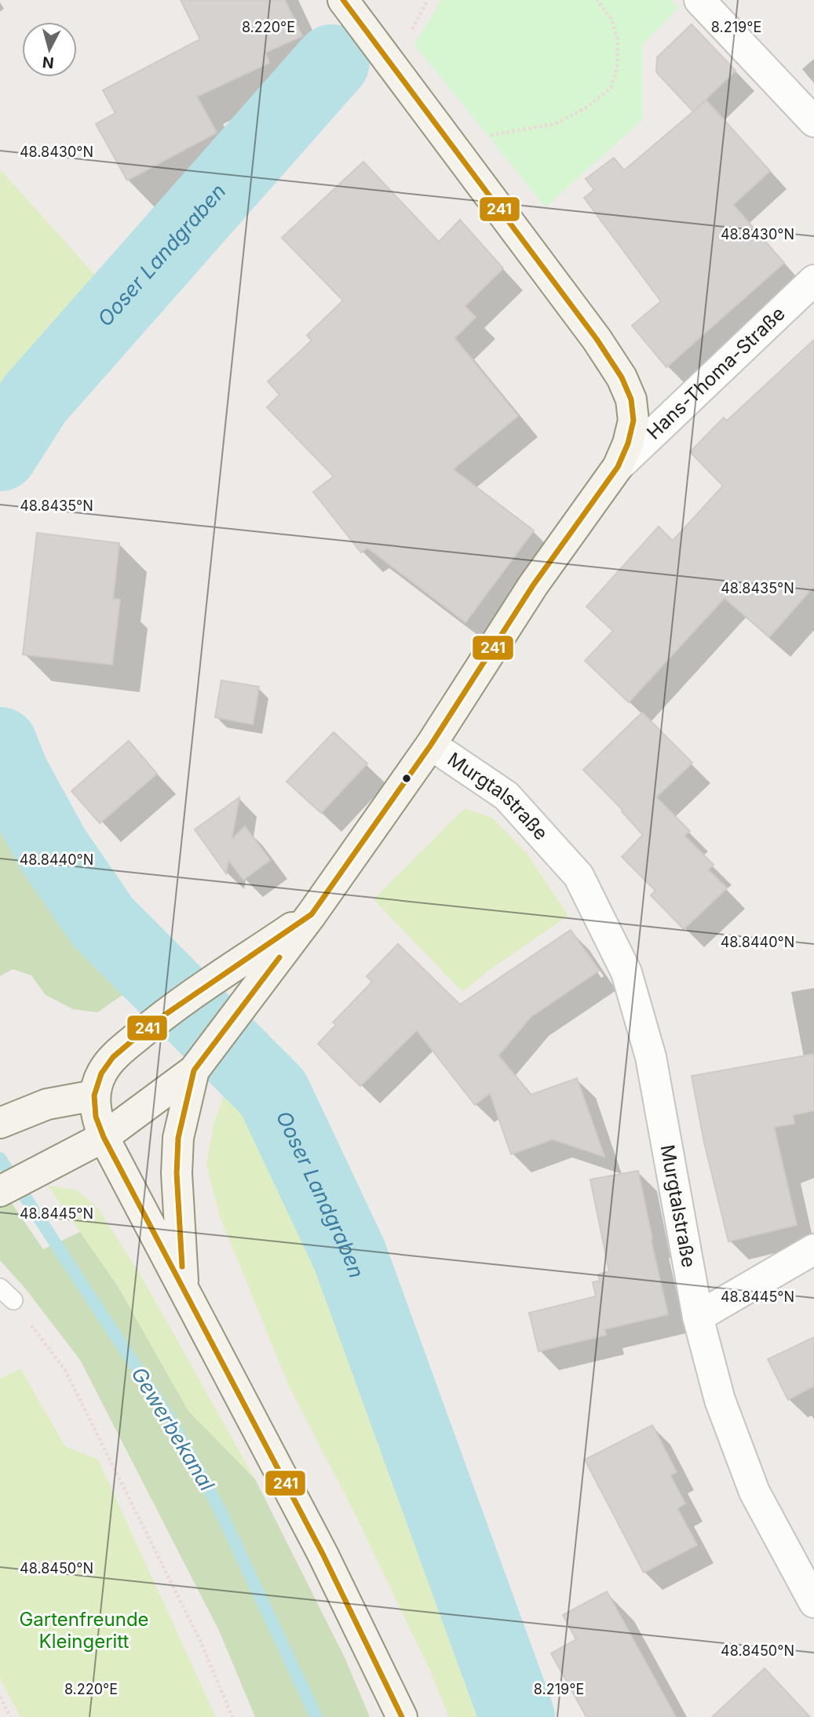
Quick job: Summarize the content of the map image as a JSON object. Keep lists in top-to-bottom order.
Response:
{
  "streets": {
    "main road": ["Murgtalstraße"],
    "street": ["Hans-Thoma-Straße"]
  },
  "crossings": [
    ["Hans-Thoma-Straße", "Murgtalstraße"]
  ],
  "water": ["Ooser Landgraben", "Gewerbekanal"],
  "parks": ["Gartenfreunde Kleingeritt"],
  "lines": ["transit line 241"],
  "north": "bottom",
  "coordinates": [
    "8.220°E",
    "8.219°E",
    "48.8430°N",
    "48.8435°N",
    "48.8440°N",
    "48.8445°N",
    "48.8450°N"
  ]
}
